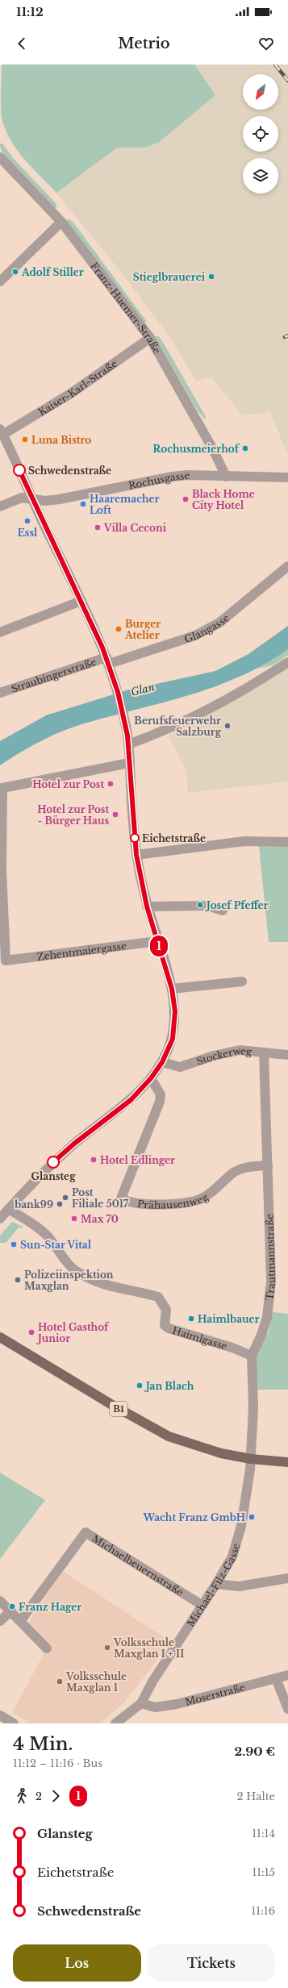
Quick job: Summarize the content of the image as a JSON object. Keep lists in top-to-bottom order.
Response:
{
  "streets": {
    "main road": ["B1"],
    "street": [
      "Franz-Huemer-Straße",
      "Kaiser-Karl-Straße",
      "Rochusgasse",
      "Glangasse",
      "Straubingerstraße",
      "Zehentmaiergasse",
      "Stockerweg",
      "Prähausenweg",
      "Trautmannstraße",
      "Haimlgasse",
      "Michaelbeuernstraße",
      "Michael-Filz-Gasse",
      "Moserstraße"
    ]
  },
  "crossings": [
    ["Franz-Huemer-Straße", "Kaiser-Karl-Straße"],
    ["Franz-Huemer-Straße", "Rochusgasse"],
    ["Glangasse", "Straubingerstraße"],
    ["Stockerweg", "Trautmannstraße"],
    ["Prähausenweg", "Trautmannstraße"],
    ["Trautmannstraße", "Haimlgasse"],
    ["Trautmannstraße", "B1"],
    ["Trautmannstraße", "Michael-Filz-Gasse"],
    ["B1", "Michael-Filz-Gasse"],
    ["Michaelbeuernstraße", "Michael-Filz-Gasse"],
    ["Michael-Filz-Gasse", "Moserstraße"]
  ],
  "water": ["Glan"],
  "places": [
    "Adolf Stiller",
    "Stieglbrauerei",
    "Luna Bistro",
    "Rochusmeierhof",
    "Schwedenstraße",
    "Black Home City Hotel",
    "Haaremacher Loft",
    "Essl",
    "Villa Ceconi",
    "Burger Atelier",
    "Berufsfeuerwehr Salzburg",
    "Hotel zur Post",
    "Hotel zur Post - Bürger Haus",
    "Eichetstraße",
    "Josef Pfeffer",
    "Hotel Edlinger",
    "Glansteg",
    "Post Filiale 5017",
    "bank99",
    "Max 70",
    "Sun-Star Vital",
    "Polizeiinspektion Maxglan",
    "Haimlbauer",
    "Hotel Gasthof Junior",
    "Jan Blach",
    "Wacht Franz GmbH",
    "Franz Hager",
    "Volksschule Maxglan I + II",
    "Volksschule Maxglan 1"
  ],
  "lines": ["bus line 1"],
  "north": "bottom left",
  "page": {
    "status": "11:12",
    "header": "Metrio",
    "on_map": "1",
    "heading": ["4 Min.", "11:12 – 11:16 · Bus", "2.90 €"],
    "legs": ["2", "1", "2 Halte"],
    "list": [
      {
        "name": "Glansteg",
        "value": "11:14"
      },
      {
        "name": "Eichetstraße",
        "value": "11:15"
      },
      {
        "name": "Schwedenstraße",
        "value": "11:16"
      }
    ],
    "buttons": ["Los", "Tickets"]
  }
}
